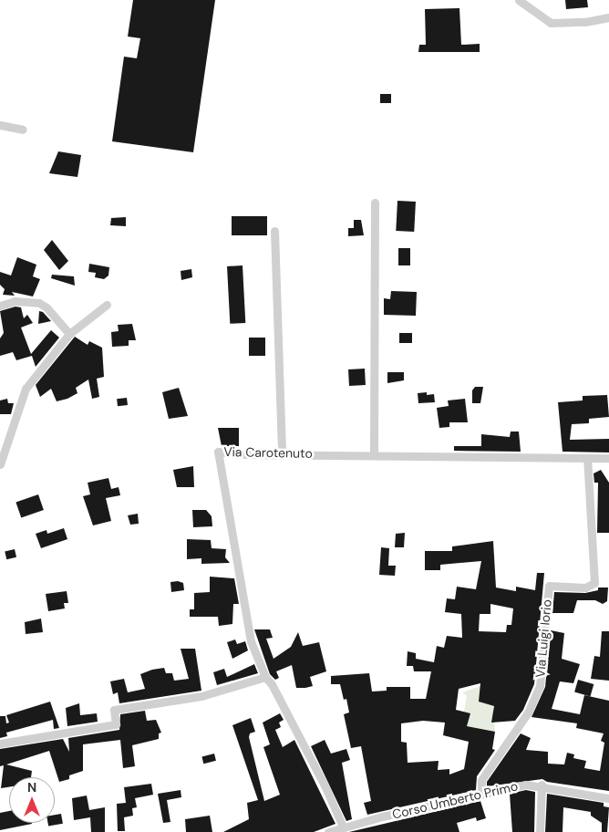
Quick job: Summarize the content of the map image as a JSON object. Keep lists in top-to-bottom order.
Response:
{
  "streets": {
    "street": ["Via Carotenuto", "Via Luigi Iorio", "Corso Umberto Primo"]
  },
  "crossings": [
    ["Via Carotenuto", "Via Luigi Iorio"],
    ["Via Carotenuto", "Corso Umberto Primo"],
    ["Via Luigi Iorio", "Corso Umberto Primo"]
  ],
  "north": "top"
}
